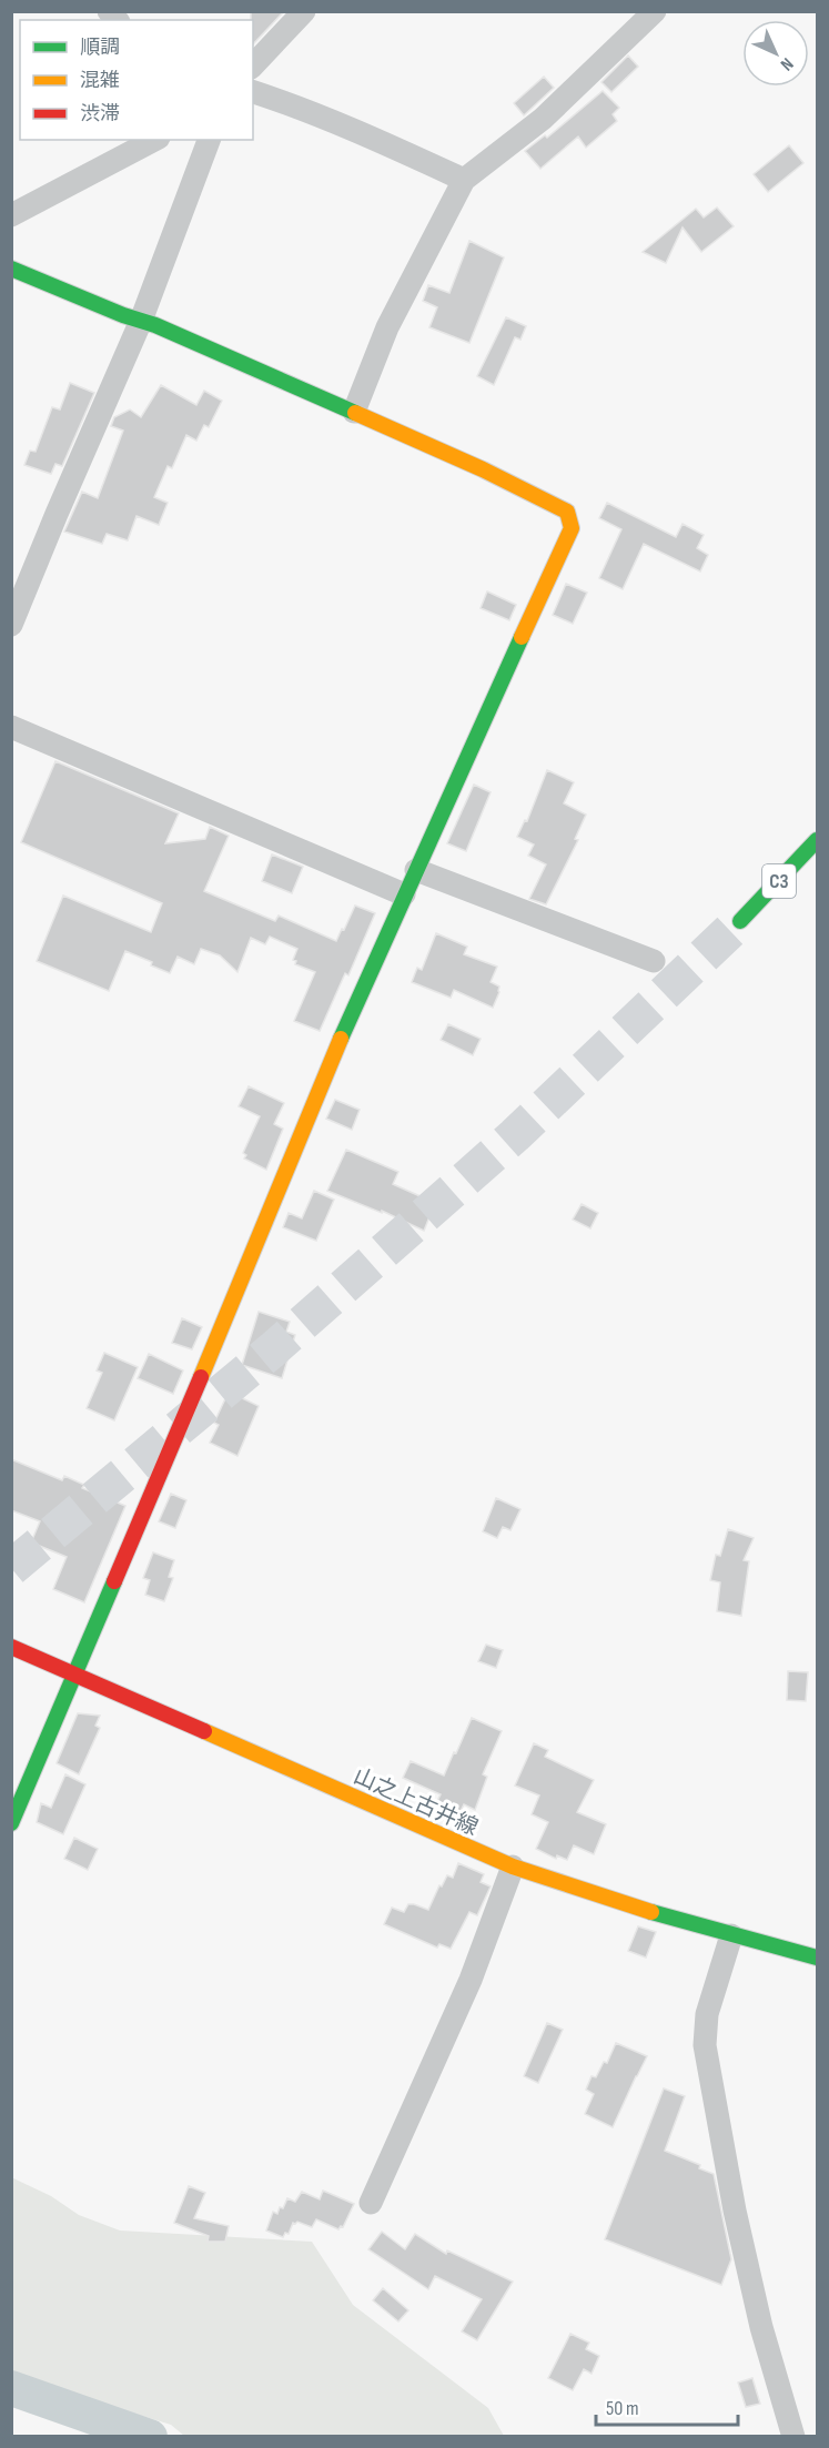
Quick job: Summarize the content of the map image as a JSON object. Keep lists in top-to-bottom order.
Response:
{
  "streets": {
    "main road": ["C3", "山之上古井線"]
  },
  "legend": ["順調", "混雑", "渋滞"],
  "scale_bar": "50 m",
  "north": "bottom right"
}
